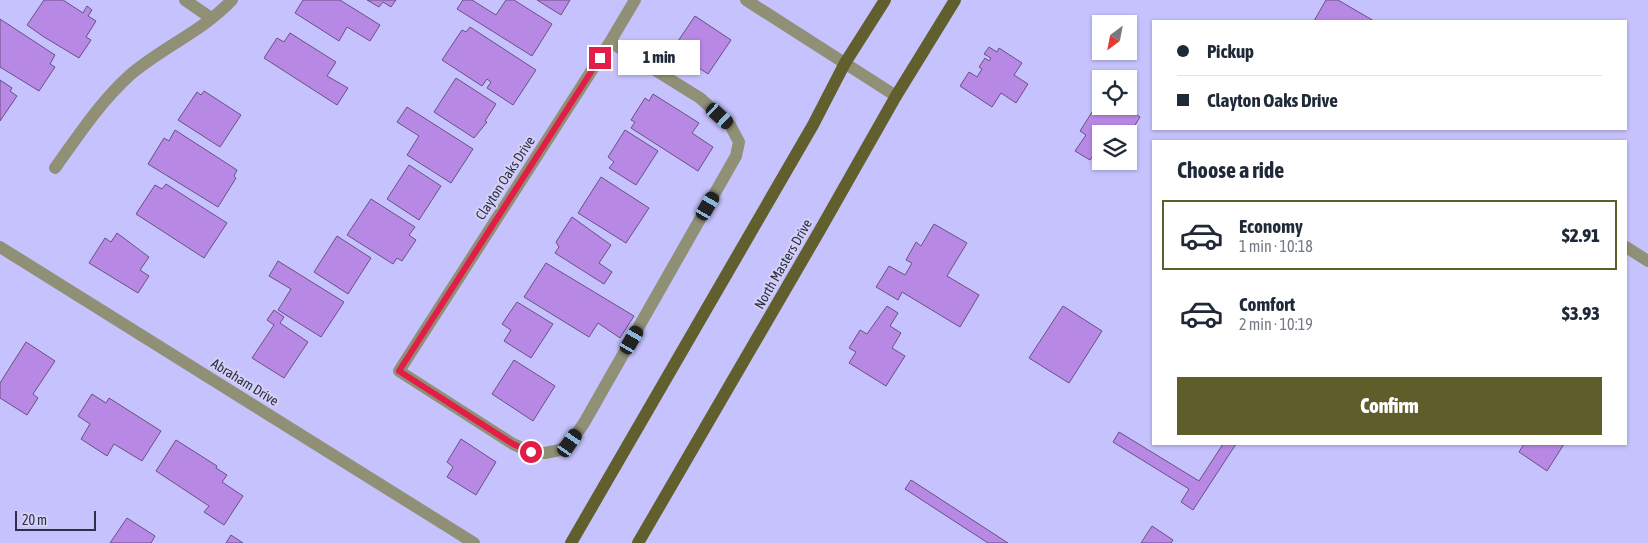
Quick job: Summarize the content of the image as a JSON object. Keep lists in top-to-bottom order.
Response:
{
  "streets": {
    "main road": ["North Masters Drive"],
    "street": ["Clayton Oaks Drive", "Abraham Drive"]
  },
  "scale_bar": "20 m",
  "north": "bottom left",
  "page": {
    "banner": ["Pickup", "Clayton Oaks Drive"],
    "bubble": "1 min",
    "heading": "Choose a ride",
    "list": [
      {
        "name": "Economy",
        "note": "1 min · 10:18",
        "value": "$2.91"
      },
      {
        "name": "Comfort",
        "note": "2 min · 10:19",
        "value": "$3.93"
      }
    ],
    "buttons": "Confirm",
    "scale": "20 m"
  }
}
